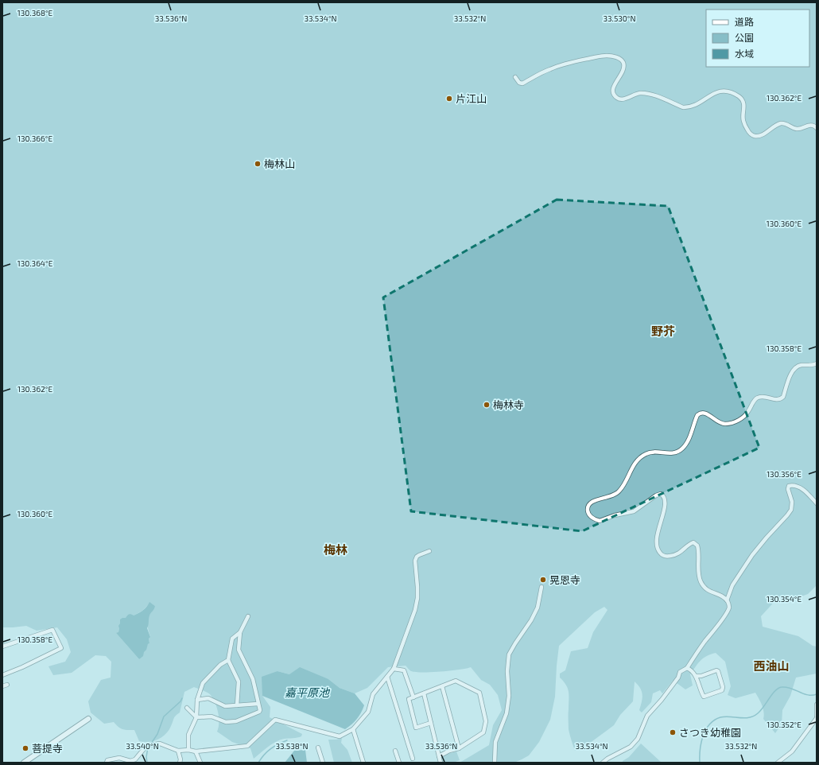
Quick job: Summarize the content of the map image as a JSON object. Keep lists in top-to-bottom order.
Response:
{
  "districts": ["野芥", "梅林", "西油山"],
  "water": ["嘉平原池"],
  "places": [
    "片江山",
    "梅林山",
    "梅林寺",
    "晃恩寺",
    "さつき幼稚園",
    "菩提寺"
  ],
  "legend": ["道路", "公園", "水域"],
  "coordinates": [
    "130.368°E",
    "33.536°N",
    "33.534°N",
    "33.532°N",
    "33.530°N",
    "130.362°E",
    "130.366°E",
    "130.360°E",
    "130.364°E",
    "130.358°E",
    "130.356°E",
    "130.354°E",
    "130.352°E",
    "33.540°N",
    "33.538°N"
  ]
}
